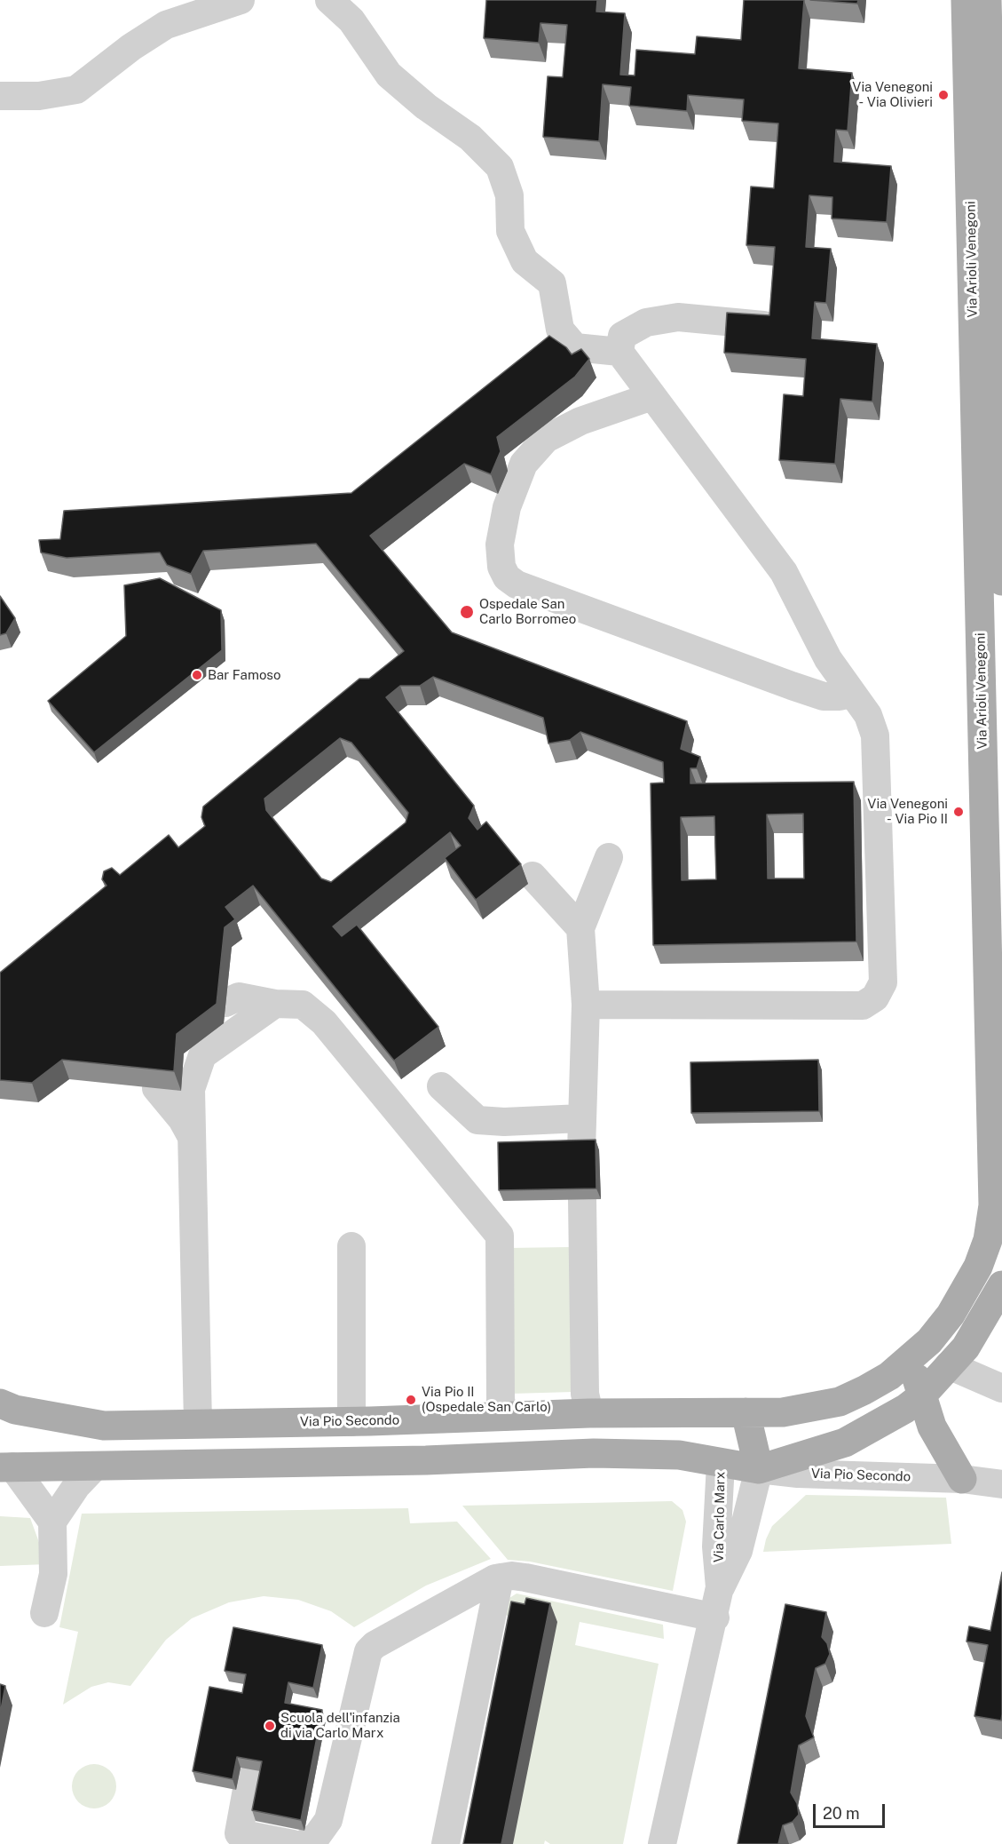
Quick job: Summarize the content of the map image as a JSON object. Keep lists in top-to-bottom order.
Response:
{
  "streets": {
    "main road": ["Via Arioli Venegoni", "Via Pio Secondo", "Via Carlo Marx"]
  },
  "crossings": [
    ["Via Arioli Venegoni", "Via Pio Secondo"],
    ["Via Pio Secondo", "Via Carlo Marx"]
  ],
  "places": [
    "Via Venegoni - Via Olivieri",
    "Ospedale San Carlo Borromeo",
    "Bar Famoso",
    "Via Venegoni - Via Pio II",
    "Via Pio II (Ospedale San Carlo)",
    "Scuola dell'infanzia di via Carlo Marx"
  ],
  "scale_bar": "20 m"
}
